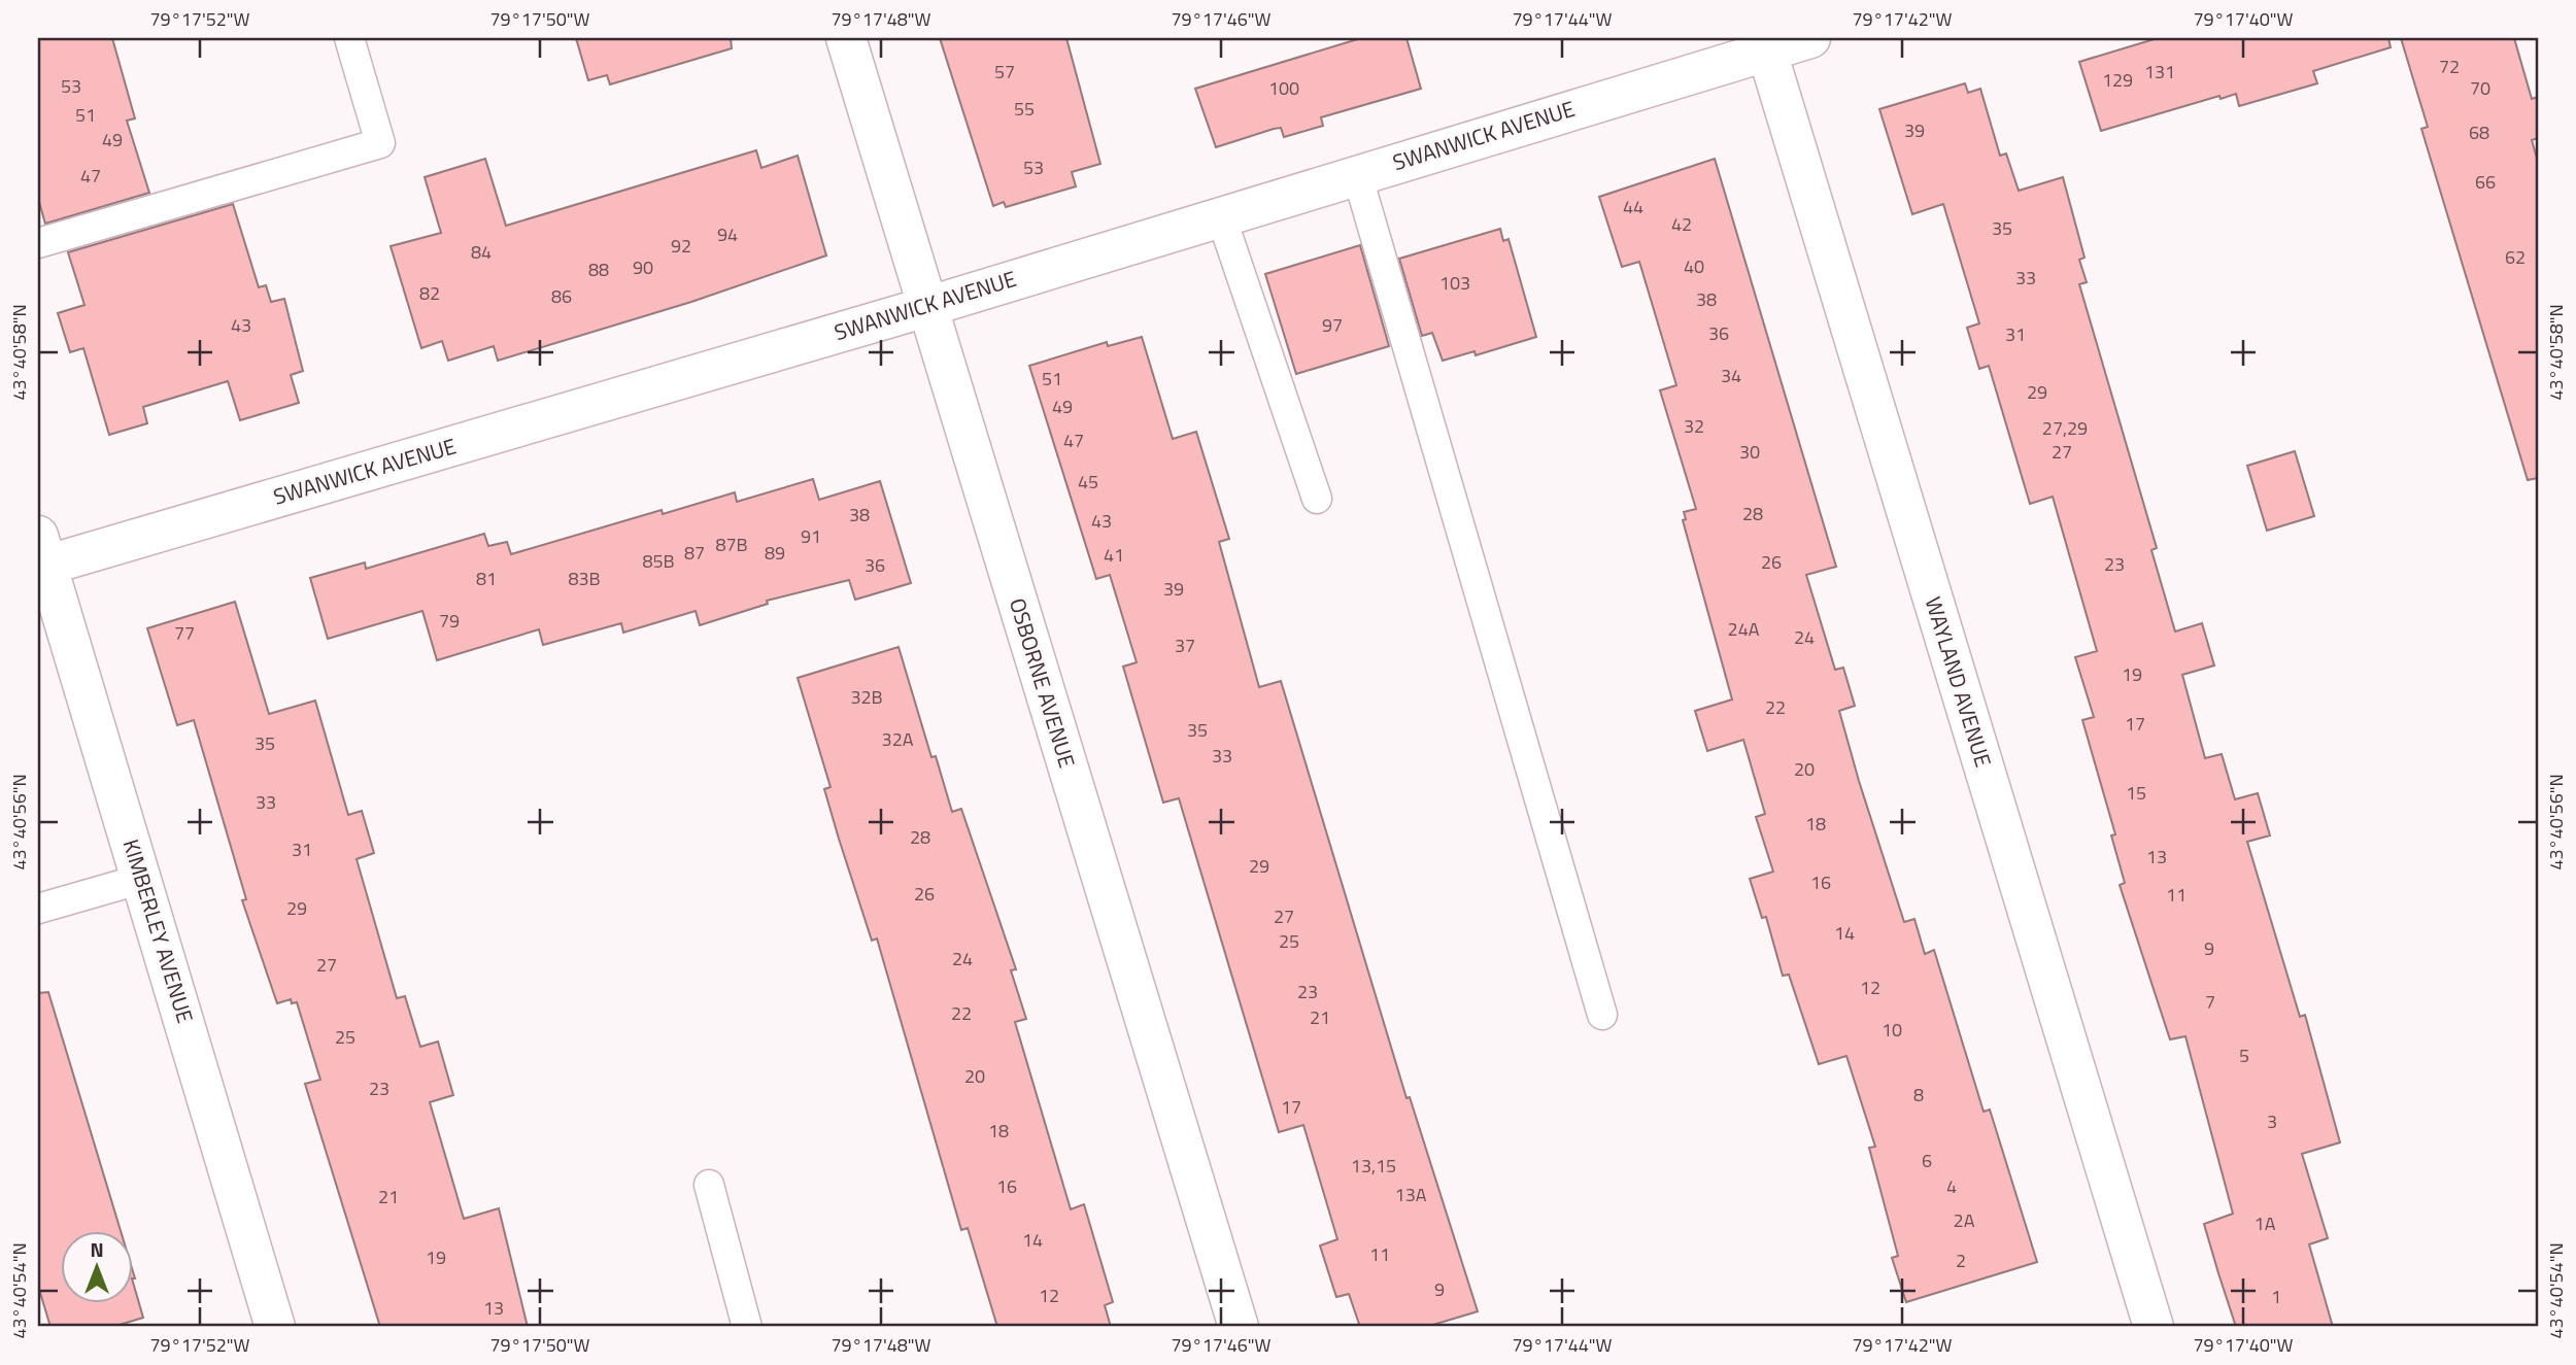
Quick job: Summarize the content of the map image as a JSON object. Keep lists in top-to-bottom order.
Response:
{
  "streets": {
    "street": [
      "SWANWICK AVENUE",
      "WAYLAND AVENUE",
      "OSBORNE AVENUE",
      "KIMBERLEY AVENUE"
    ]
  },
  "crossings": [
    ["SWANWICK AVENUE", "WAYLAND AVENUE"],
    ["SWANWICK AVENUE", "OSBORNE AVENUE"],
    ["SWANWICK AVENUE", "KIMBERLEY AVENUE"]
  ],
  "house_numbers": [
    "72",
    "57",
    "131",
    "129",
    "53",
    "100",
    "70",
    "55",
    "51",
    "39",
    "68",
    "49",
    "53",
    "47",
    "66",
    "44",
    "42",
    "35",
    "94",
    "92",
    "84",
    "62",
    "40",
    "90",
    "88",
    "33",
    "103",
    "82",
    "86",
    "38",
    "43",
    "97",
    "36",
    "31",
    "34",
    "51",
    "29",
    "49",
    "32",
    "27,29",
    "47",
    "30",
    "27",
    "45",
    "28",
    "38",
    "43",
    "91",
    "87B",
    "87",
    "89",
    "41",
    "85B",
    "26",
    "23",
    "36",
    "81",
    "83B",
    "39",
    "79",
    "24A",
    "77",
    "24",
    "37",
    "19",
    "32B",
    "22",
    "17",
    "35",
    "32A",
    "35",
    "33",
    "20",
    "15",
    "33",
    "18",
    "28",
    "31",
    "13",
    "29",
    "16",
    "26",
    "11",
    "29",
    "27",
    "14",
    "25",
    "9",
    "24",
    "27",
    "12",
    "23",
    "7",
    "22",
    "21",
    "10",
    "25",
    "5",
    "20",
    "23",
    "8",
    "17",
    "3",
    "18",
    "6",
    "13,15",
    "16",
    "4",
    "13A",
    "21",
    "2A",
    "1A",
    "14",
    "11",
    "19",
    "2",
    "9",
    "12",
    "1",
    "13"
  ],
  "north": "top",
  "coordinates": [
    "79°17'52\"W",
    "79°17'50\"W",
    "79°17'48\"W",
    "79°17'46\"W",
    "79°17'44\"W",
    "79°17'42\"W",
    "79°17'40\"W",
    "43°40'58\"N",
    "43°40'56\"N",
    "43°40'54\"N"
  ]
}
